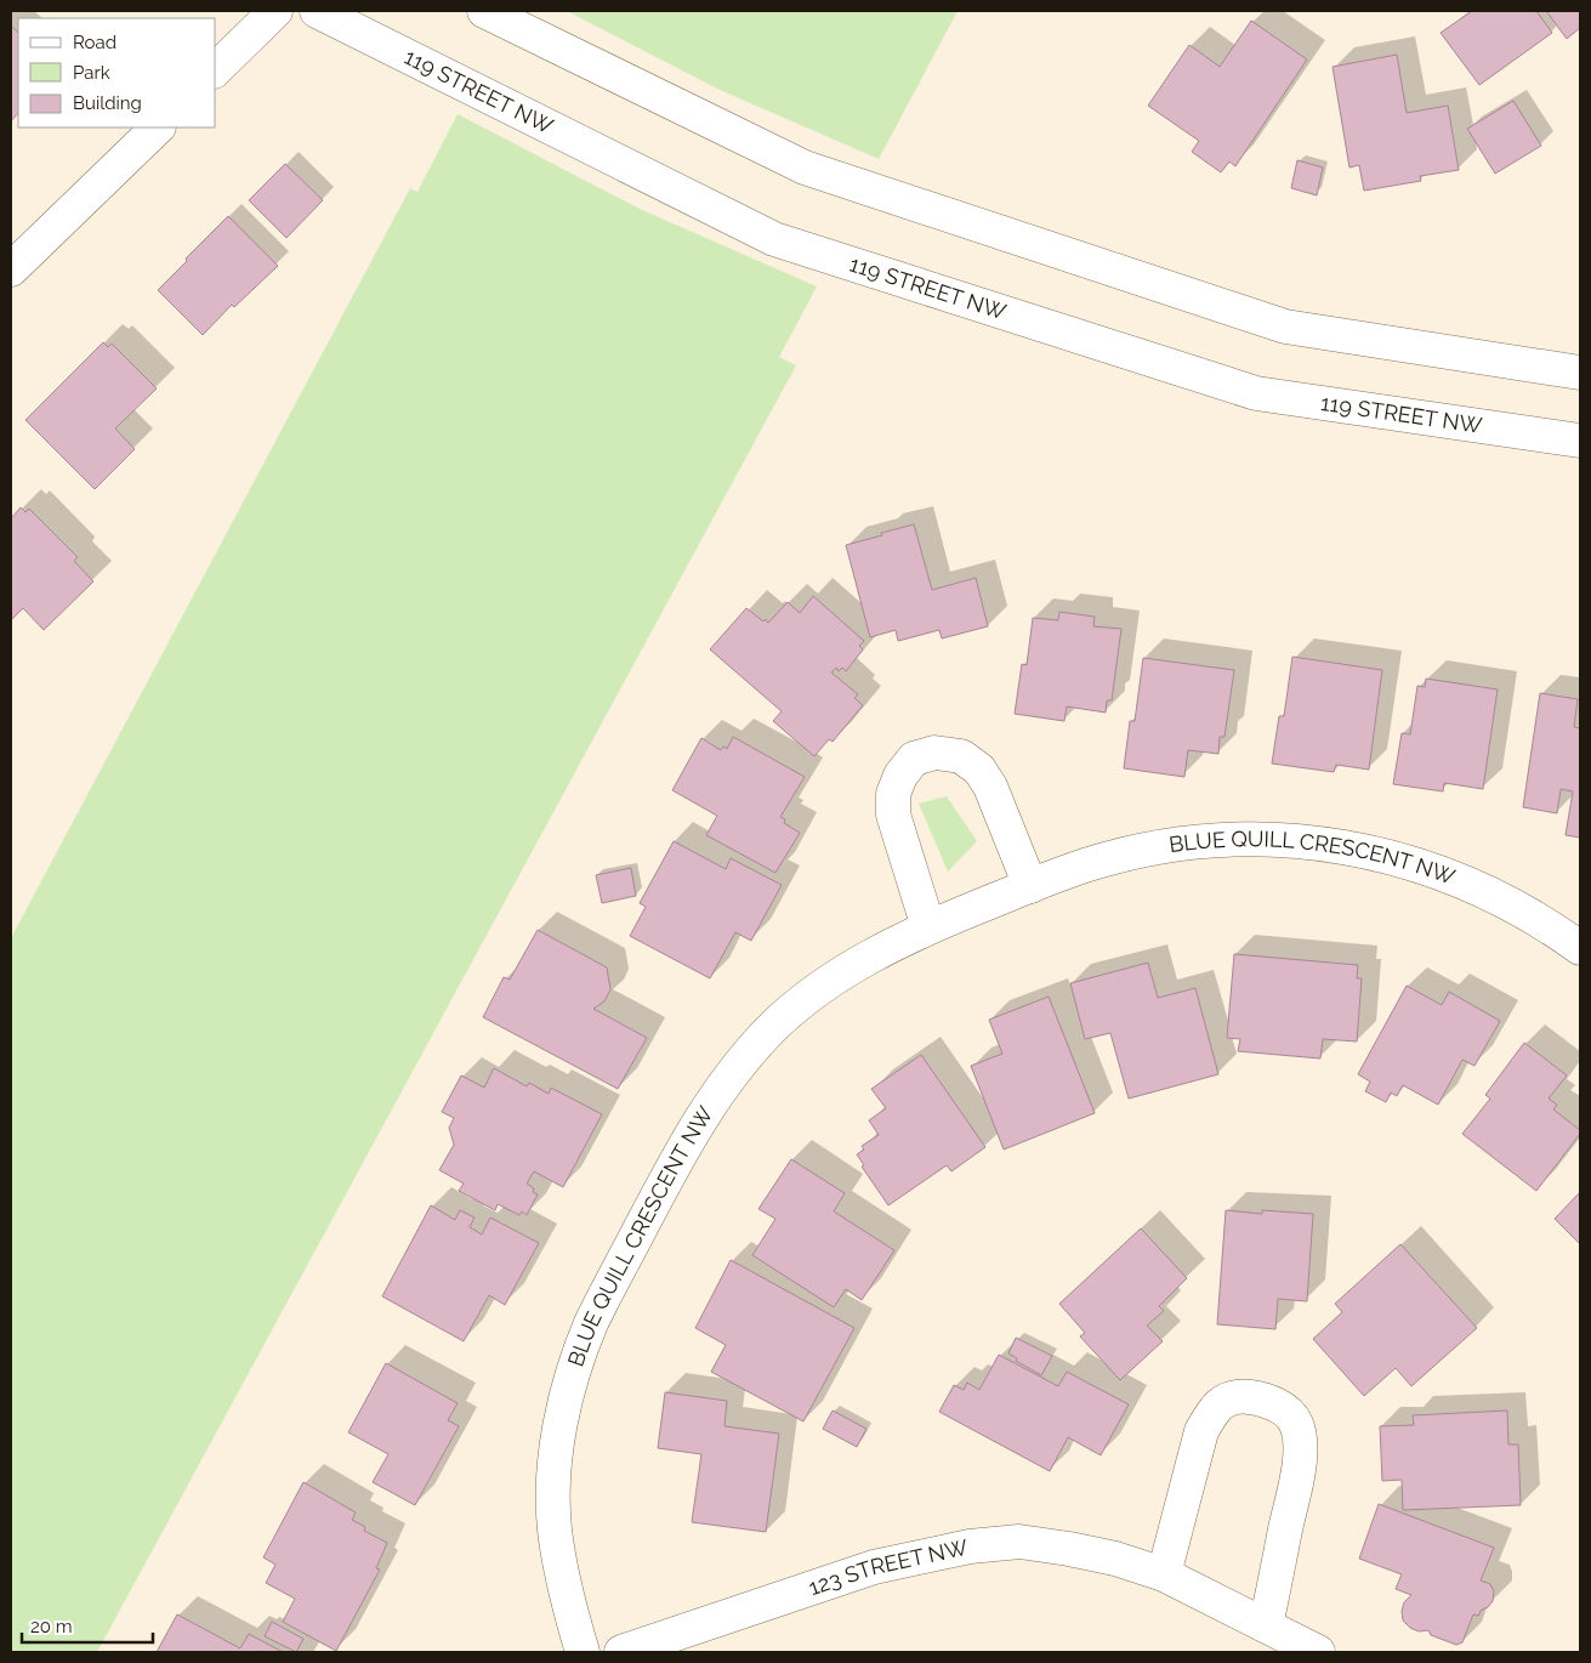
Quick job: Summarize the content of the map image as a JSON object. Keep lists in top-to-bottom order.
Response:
{
  "streets": {
    "street": ["119 STREET NW", "BLUE QUILL CRESCENT NW", "123 STREET NW"]
  },
  "legend": ["Road", "Park", "Building"],
  "scale_bar": "20 m"
}
